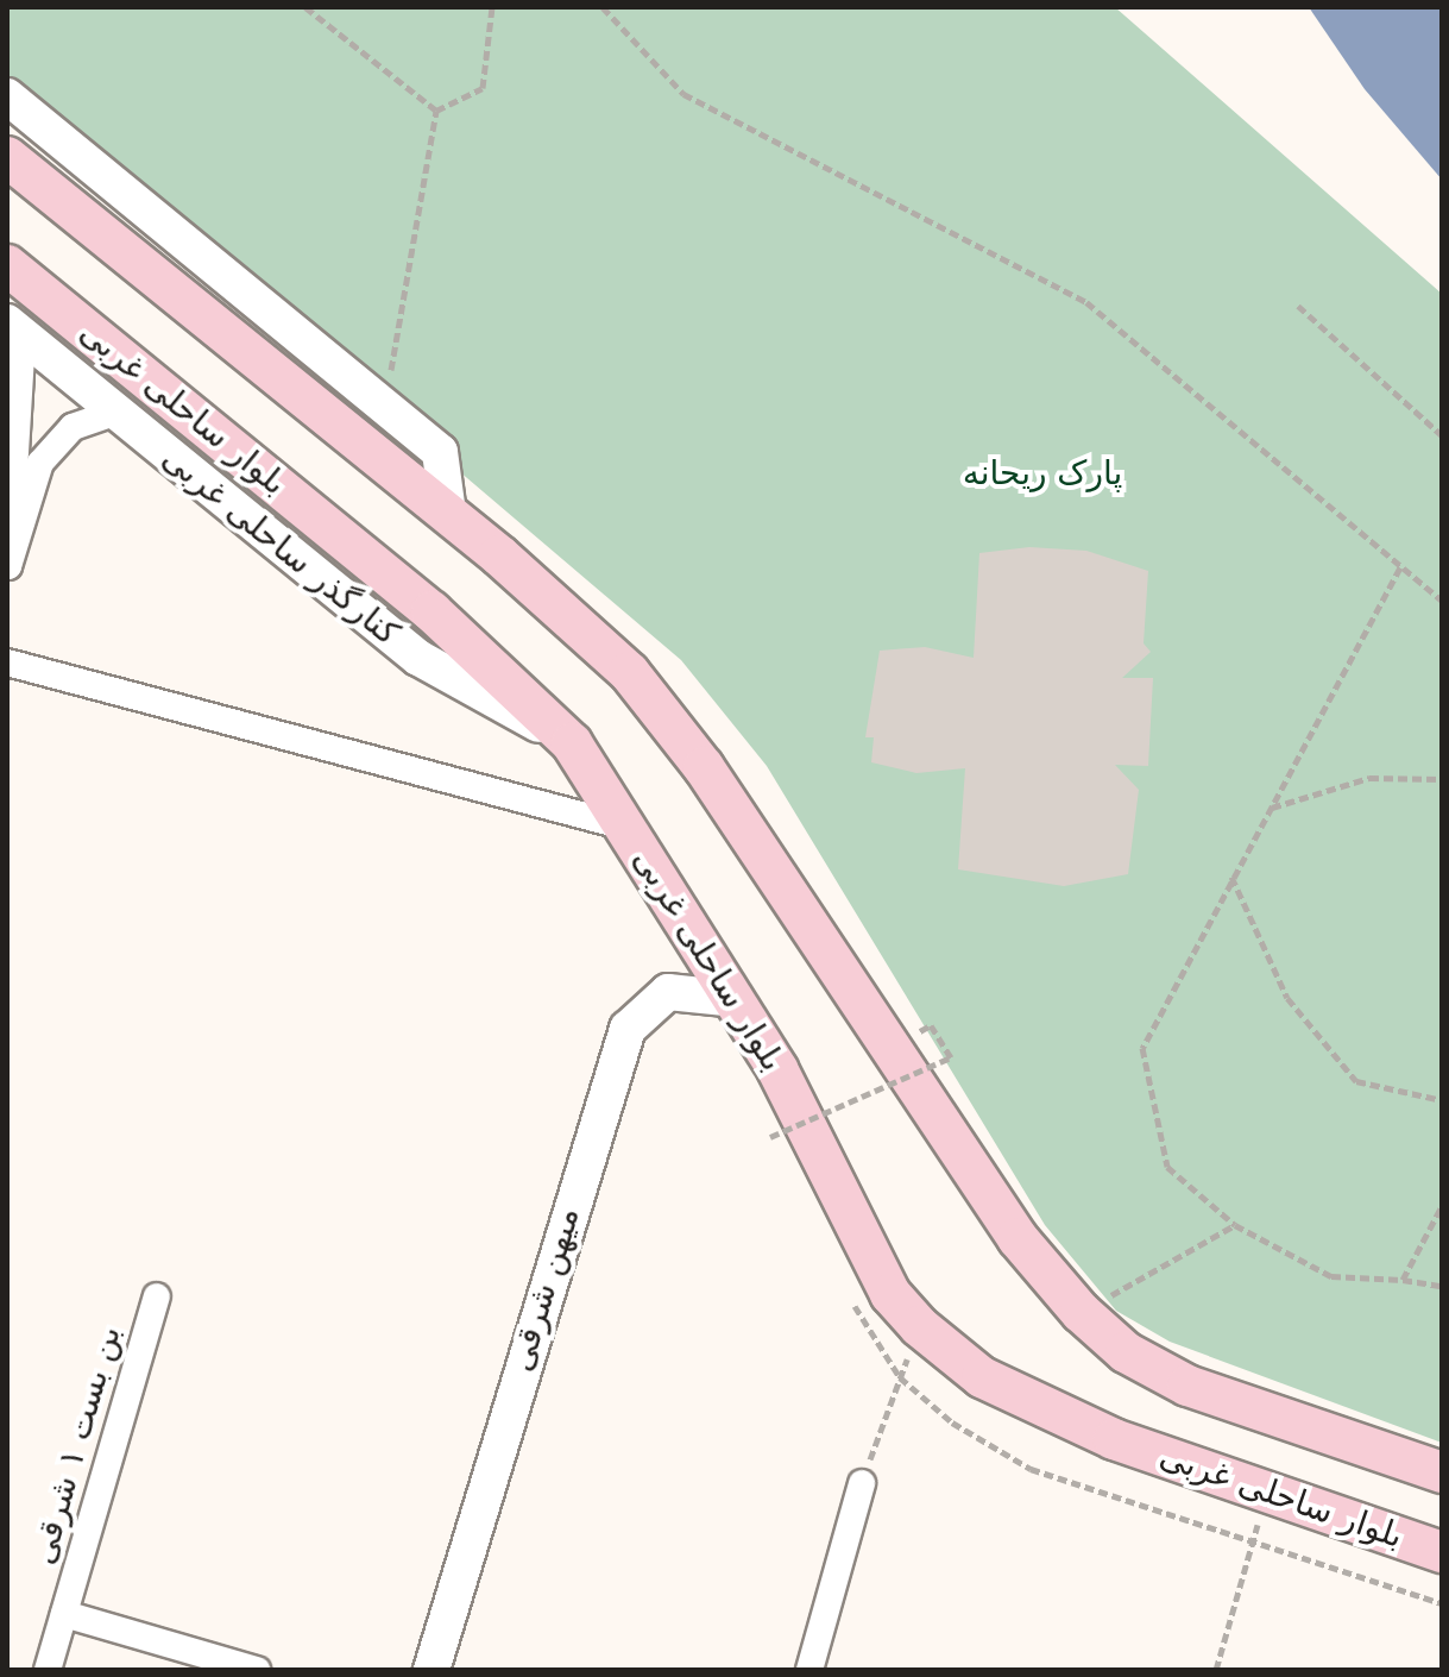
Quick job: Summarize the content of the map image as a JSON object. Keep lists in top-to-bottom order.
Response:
{
  "streets": {
    "main road": ["بلوار ساحلی غربی"],
    "street": ["کنارگذر ساحلی غربی", "میهن شرقی", "بن بست ۱ شرقی"]
  },
  "crossings": [
    ["بلوار ساحلی غربی", "کنارگذر ساحلی غربی"],
    ["بلوار ساحلی غربی", "میهن شرقی"]
  ],
  "parks": ["پارک ریحانه"]
}
